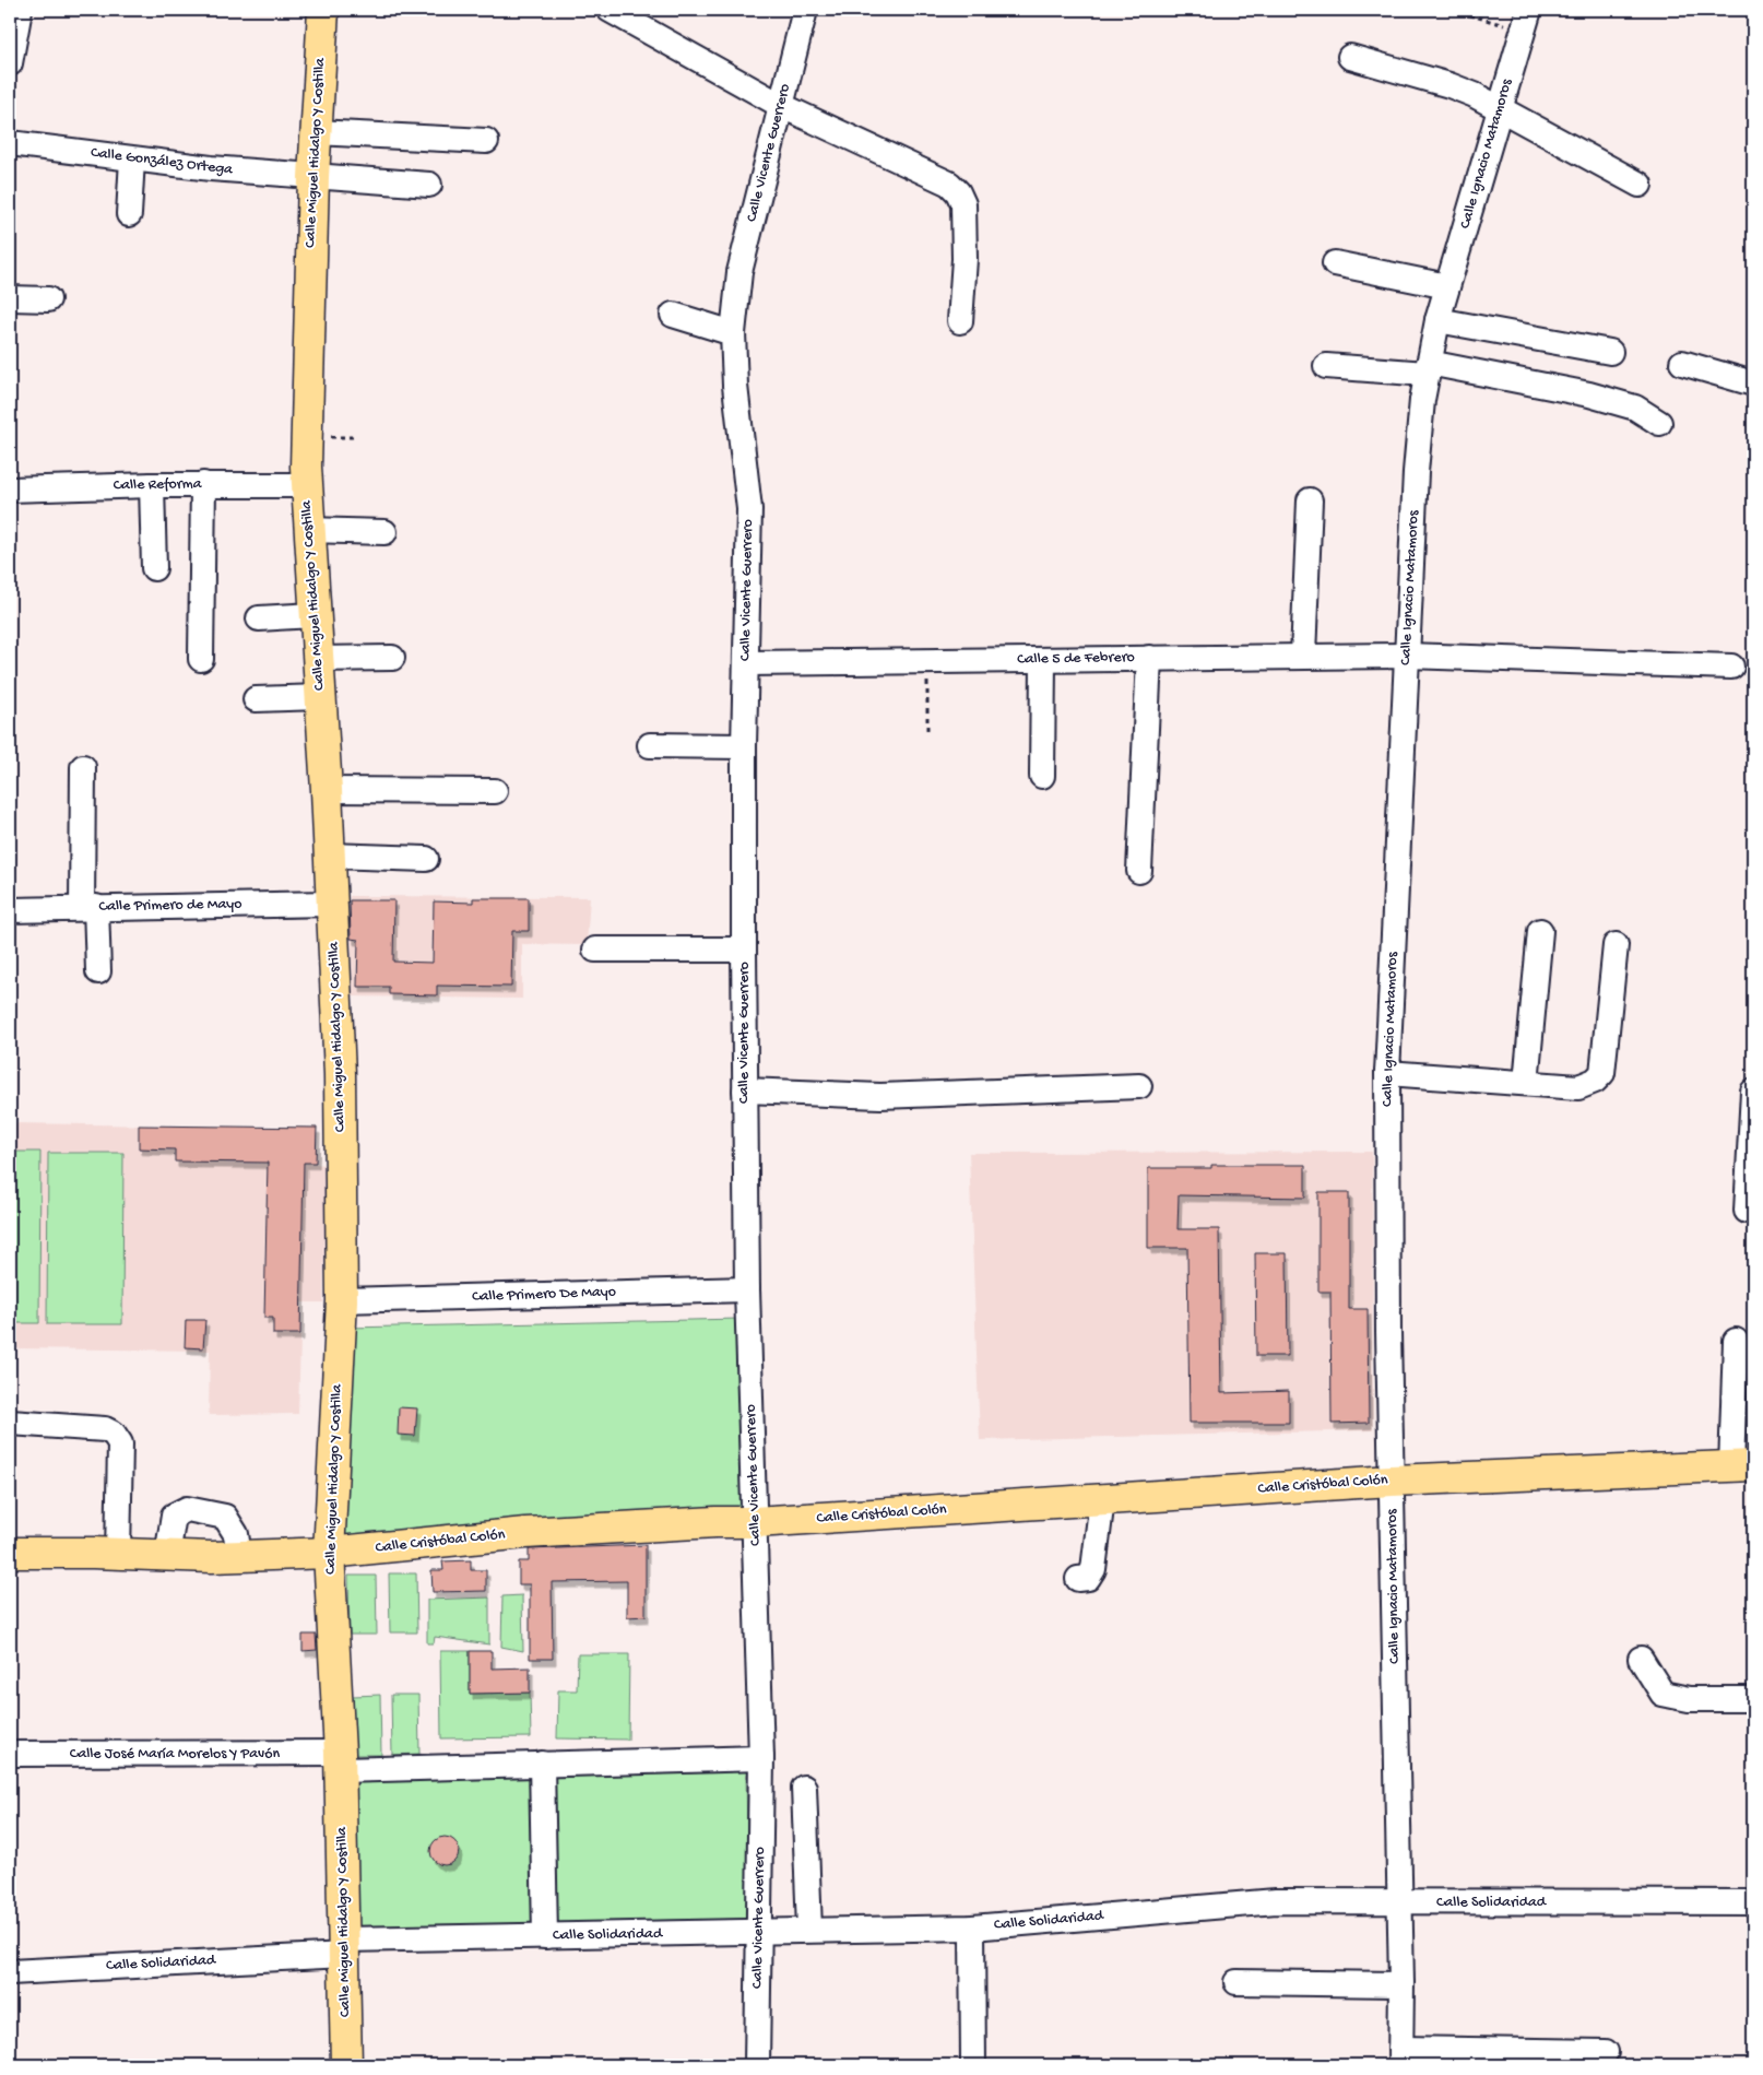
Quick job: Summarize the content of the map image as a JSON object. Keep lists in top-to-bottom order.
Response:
{
  "streets": {
    "main road": ["Calle Miguel Hidalgo Y Costilla", "Calle Cristóbal Colón"],
    "street": [
      "Calle Vicente Guerrero",
      "Calle Ignacio Matamoros",
      "Calle González Ortega",
      "Calle Reforma",
      "Calle 5 de Febrero",
      "Calle Primero de Mayo",
      "Calle Primero De Mayo",
      "Calle José María Morelos Y Pavón",
      "Calle Solidaridad"
    ]
  },
  "crossings": [
    ["Calle Miguel Hidalgo Y Costilla", "Calle González Ortega"],
    ["Calle Miguel Hidalgo Y Costilla", "Calle Reforma"],
    ["Calle Miguel Hidalgo Y Costilla", "Calle Primero de Mayo"],
    ["Calle Miguel Hidalgo Y Costilla", "Calle Primero De Mayo"],
    ["Calle Miguel Hidalgo Y Costilla", "Calle Cristóbal Colón"],
    ["Calle Miguel Hidalgo Y Costilla", "Calle José María Morelos Y Pavón"],
    ["Calle Miguel Hidalgo Y Costilla", "Calle Solidaridad"],
    ["Calle Vicente Guerrero", "Calle 5 de Febrero"],
    ["Calle Vicente Guerrero", "Calle Primero De Mayo"],
    ["Calle Vicente Guerrero", "Calle Cristóbal Colón"],
    ["Calle Vicente Guerrero", "Calle José María Morelos Y Pavón"],
    ["Calle Vicente Guerrero", "Calle Solidaridad"],
    ["Calle Ignacio Matamoros", "Calle 5 de Febrero"],
    ["Calle Ignacio Matamoros", "Calle Cristóbal Colón"],
    ["Calle Ignacio Matamoros", "Calle Solidaridad"]
  ]
}
